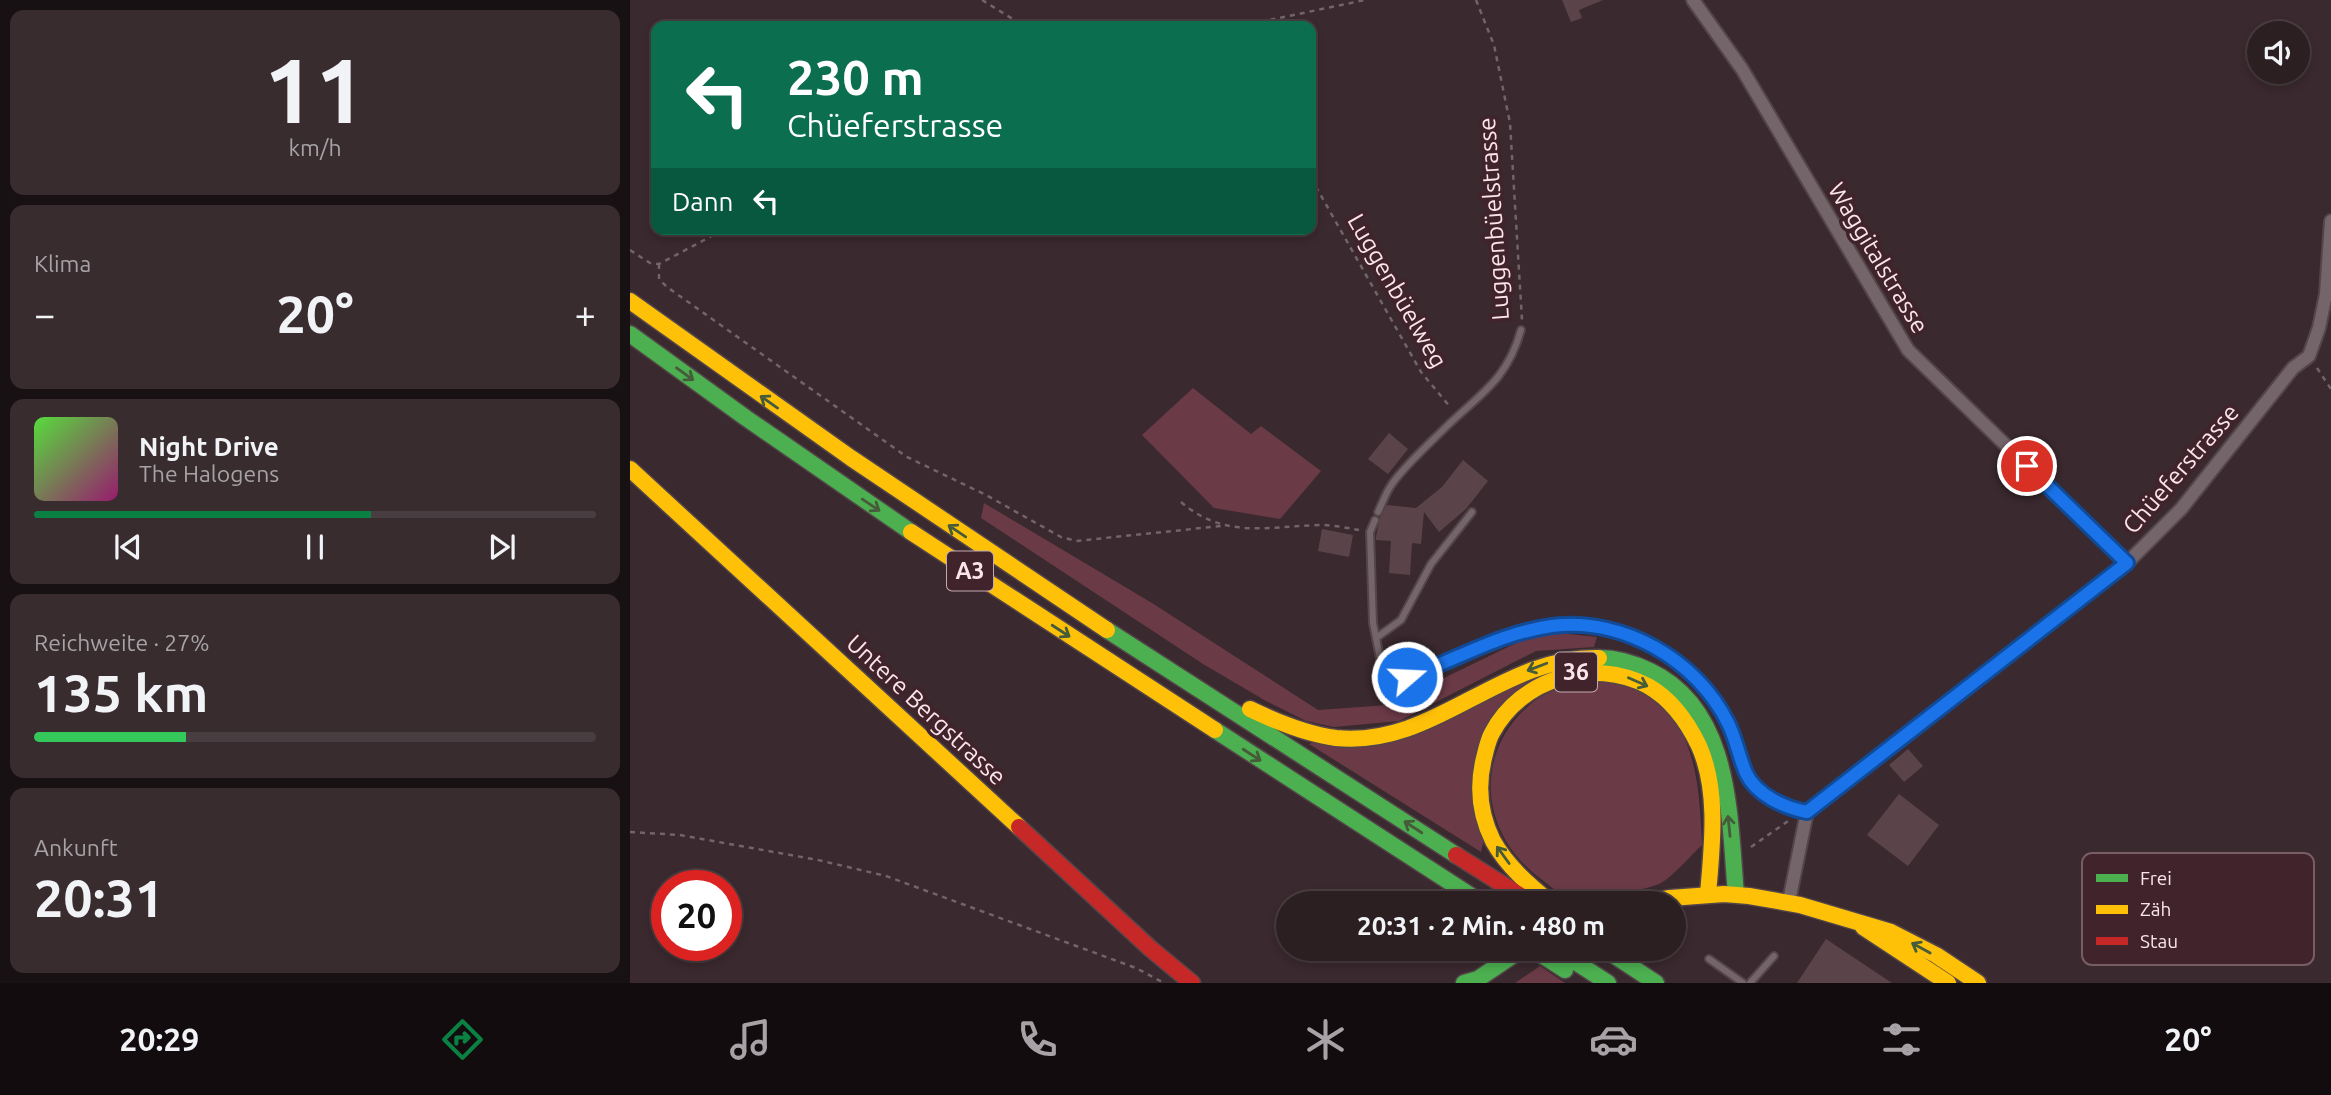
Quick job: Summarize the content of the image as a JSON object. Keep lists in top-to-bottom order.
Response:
{
  "streets": {
    "main road": ["A3", "36", "Untere Bergstrasse"],
    "street": ["Waggitalstrasse", "Chüeferstrasse"],
    "lane": ["Luggenbüelstrasse"],
    "path": ["Luggenbüelweg"]
  },
  "crossings": [
    ["Luggenbüelstrasse", "Luggenbüelweg"],
    ["Waggitalstrasse", "Chüeferstrasse"]
  ],
  "legend": ["Frei", "Zäh", "Stau"],
  "page": {
    "tile": [
      ["11", "km/h"],
      "Klima",
      ["Reichweite · 27%", "135 km"],
      ["Ankunft", "20:31"]
    ],
    "turn": ["230 m", "Chüeferstrasse"],
    "then": "Dann",
    "heat": ["−", "20°", "+"],
    "song": ["Night Drive", "The Halogens"],
    "limit": "20",
    "trip": "20:31 · 2 Min. · 480 m",
    "tabs": ["20:29", "20°"]
  }
}
